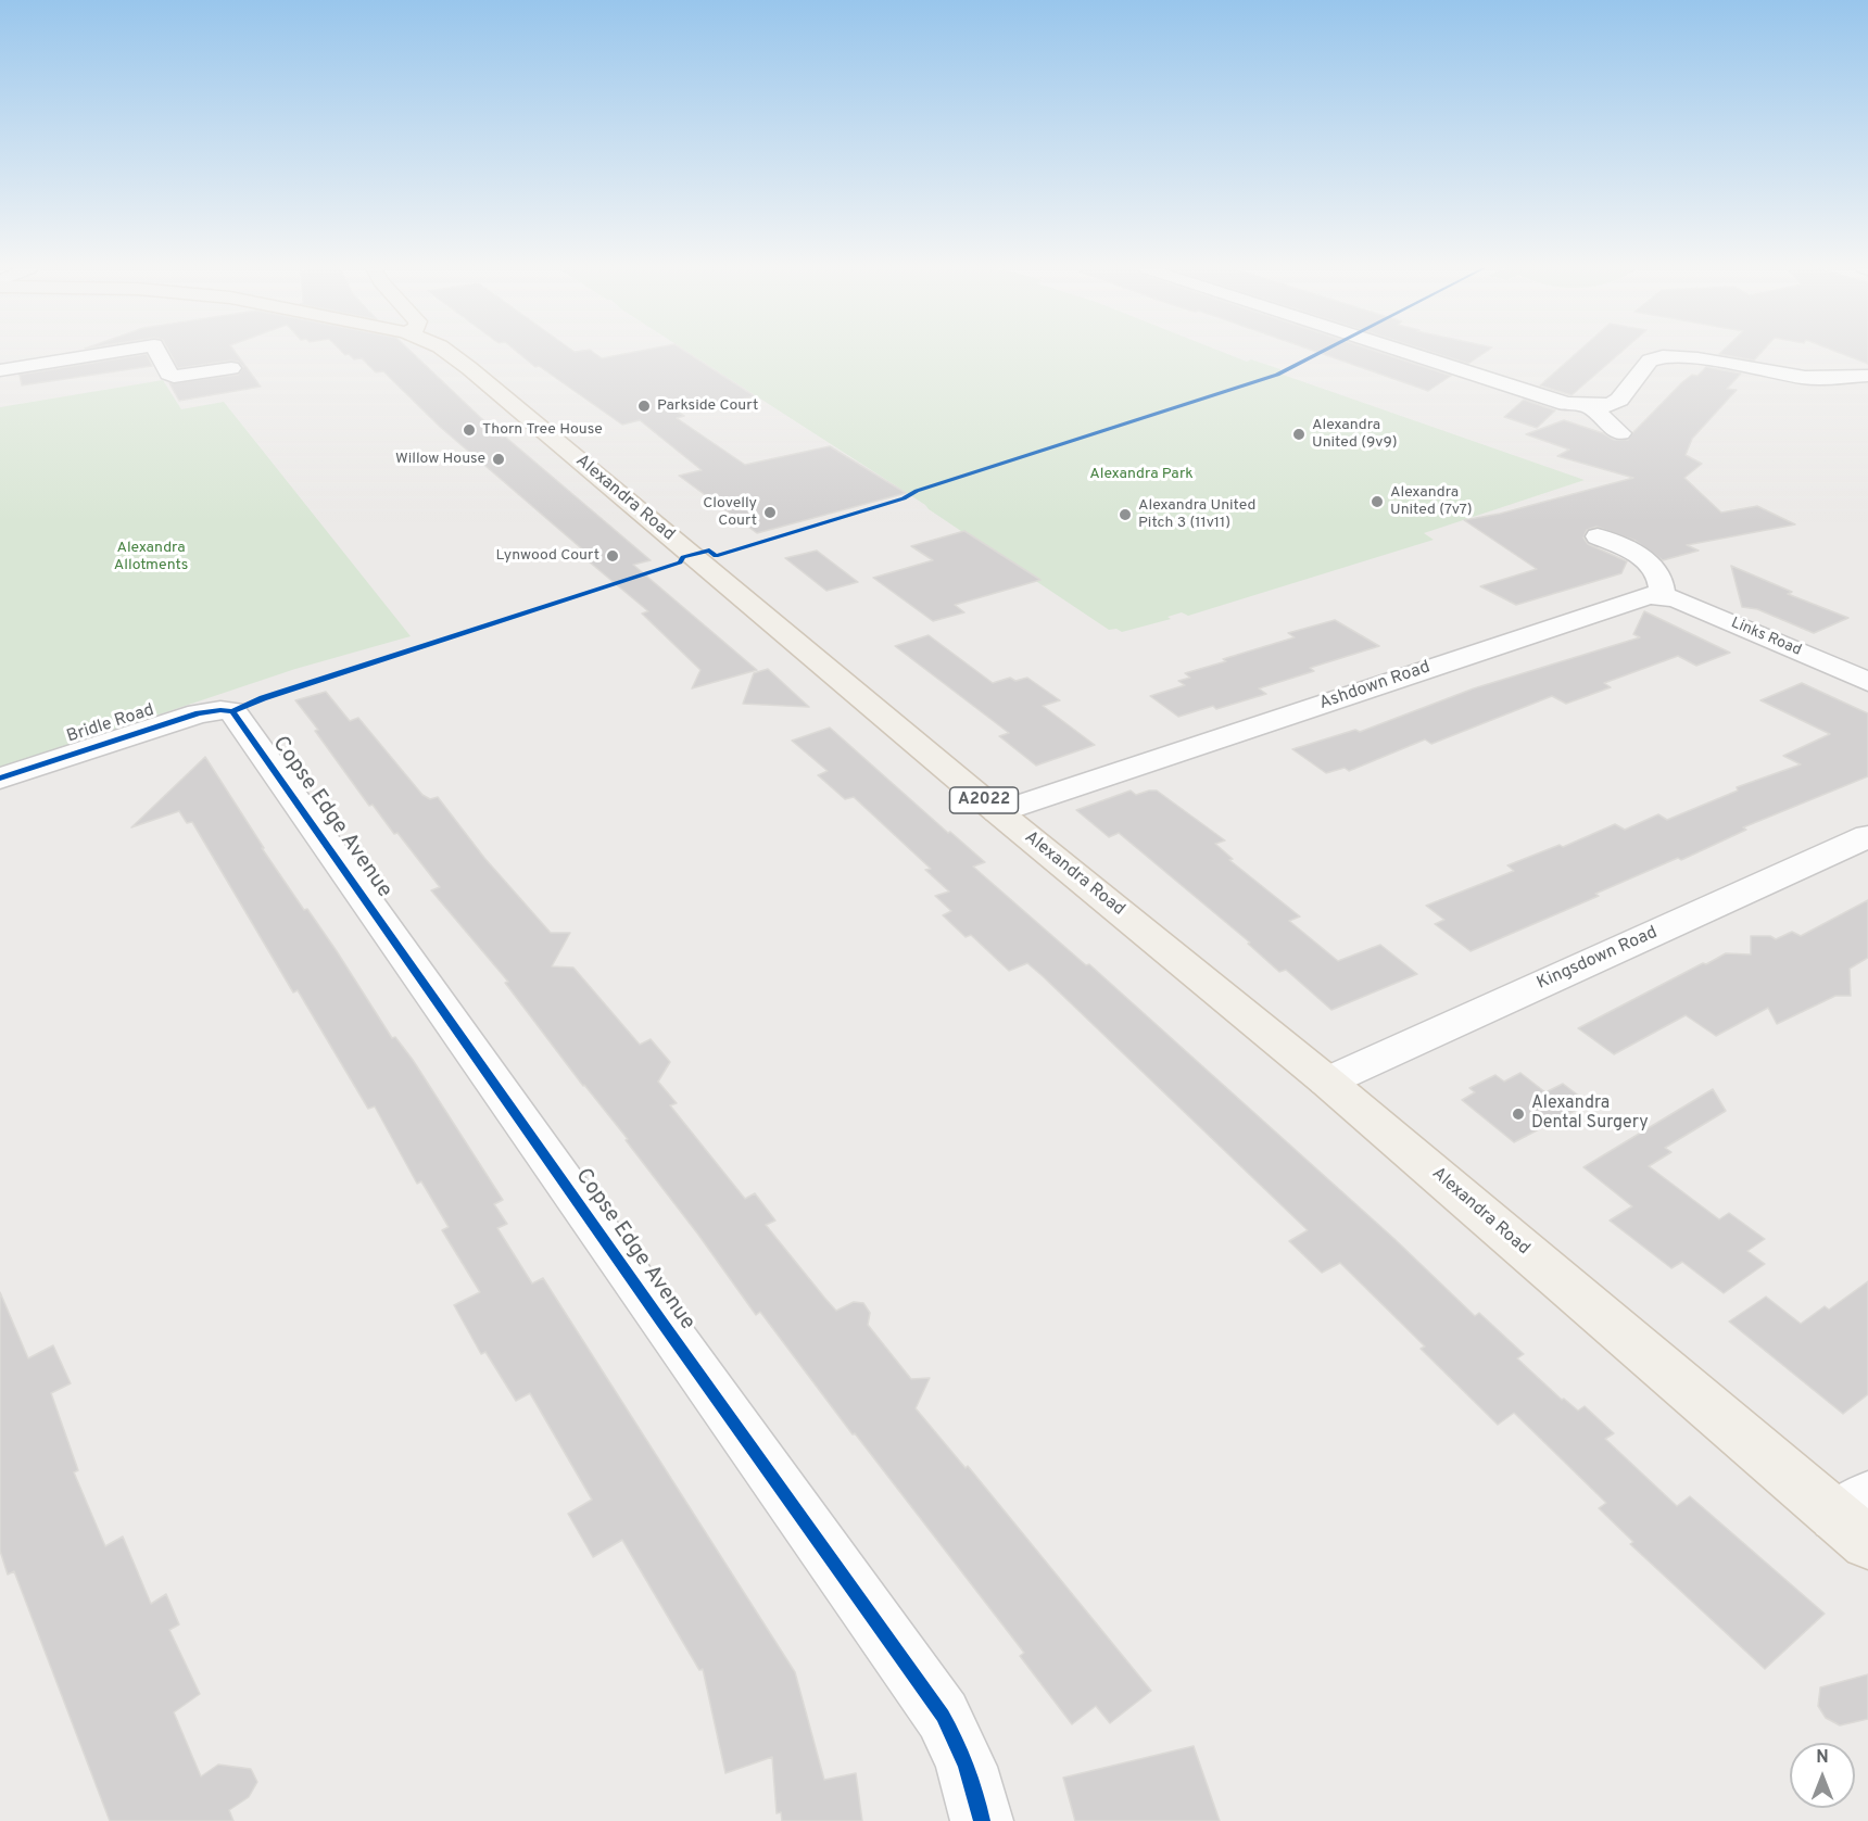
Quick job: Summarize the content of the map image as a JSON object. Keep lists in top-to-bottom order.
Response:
{
  "streets": {
    "main road": ["Alexandra Road", "A2022"],
    "street": [
      "Links Road",
      "Ashdown Road",
      "Bridle Road",
      "Copse Edge Avenue",
      "Kingsdown Road"
    ]
  },
  "crossings": [
    ["Alexandra Road", "Ashdown Road"],
    ["Alexandra Road", "Kingsdown Road"],
    ["Links Road", "Ashdown Road"],
    ["Bridle Road", "Copse Edge Avenue"]
  ],
  "parks": ["Alexandra Park", "Alexandra Allotments"],
  "places": [
    "Parkside Court",
    "Thorn Tree House",
    "Alexandra United (9v9)",
    "Willow House",
    "Alexandra United (7v7)",
    "Clovelly Court",
    "Alexandra United Pitch 3 (11v11)",
    "Lynwood Court",
    "Alexandra Dental Surgery"
  ],
  "north": "top"
}
